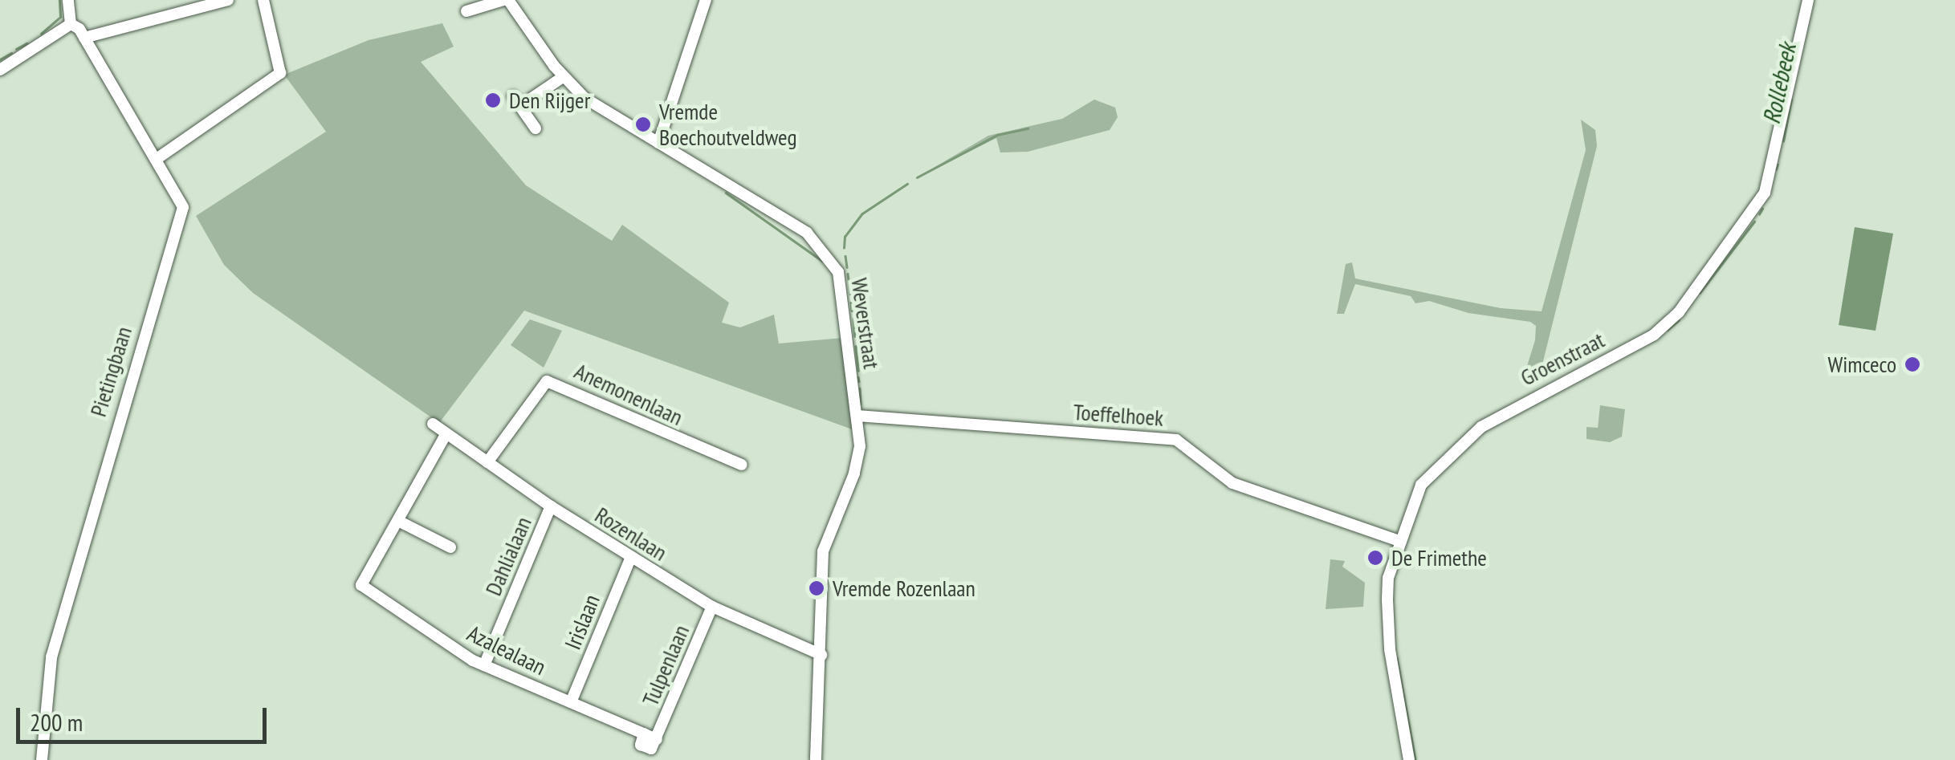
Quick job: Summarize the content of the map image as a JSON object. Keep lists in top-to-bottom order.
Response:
{
  "streets": {
    "street": [
      "Weverstraat",
      "Groenstraat",
      "Pietingbaan",
      "Anemonenlaan",
      "Toeffelhoek",
      "Rozenlaan",
      "Dahlialaan",
      "Irislaan",
      "Azalealaan",
      "Tulpenlaan"
    ]
  },
  "crossings": [
    ["Weverstraat", "Toeffelhoek"],
    ["Weverstraat", "Rozenlaan"],
    ["Groenstraat", "Toeffelhoek"],
    ["Anemonenlaan", "Rozenlaan"],
    ["Rozenlaan", "Dahlialaan"],
    ["Rozenlaan", "Irislaan"],
    ["Rozenlaan", "Tulpenlaan"],
    ["Dahlialaan", "Azalealaan"],
    ["Irislaan", "Azalealaan"],
    ["Azalealaan", "Tulpenlaan"]
  ],
  "water": ["Rollebeek"],
  "places": [
    "Den Rijger",
    "Vremde Boechoutveldweg",
    "Wimceco",
    "De Frimethe",
    "Vremde Rozenlaan"
  ],
  "scale_bar": "200 m"
}
